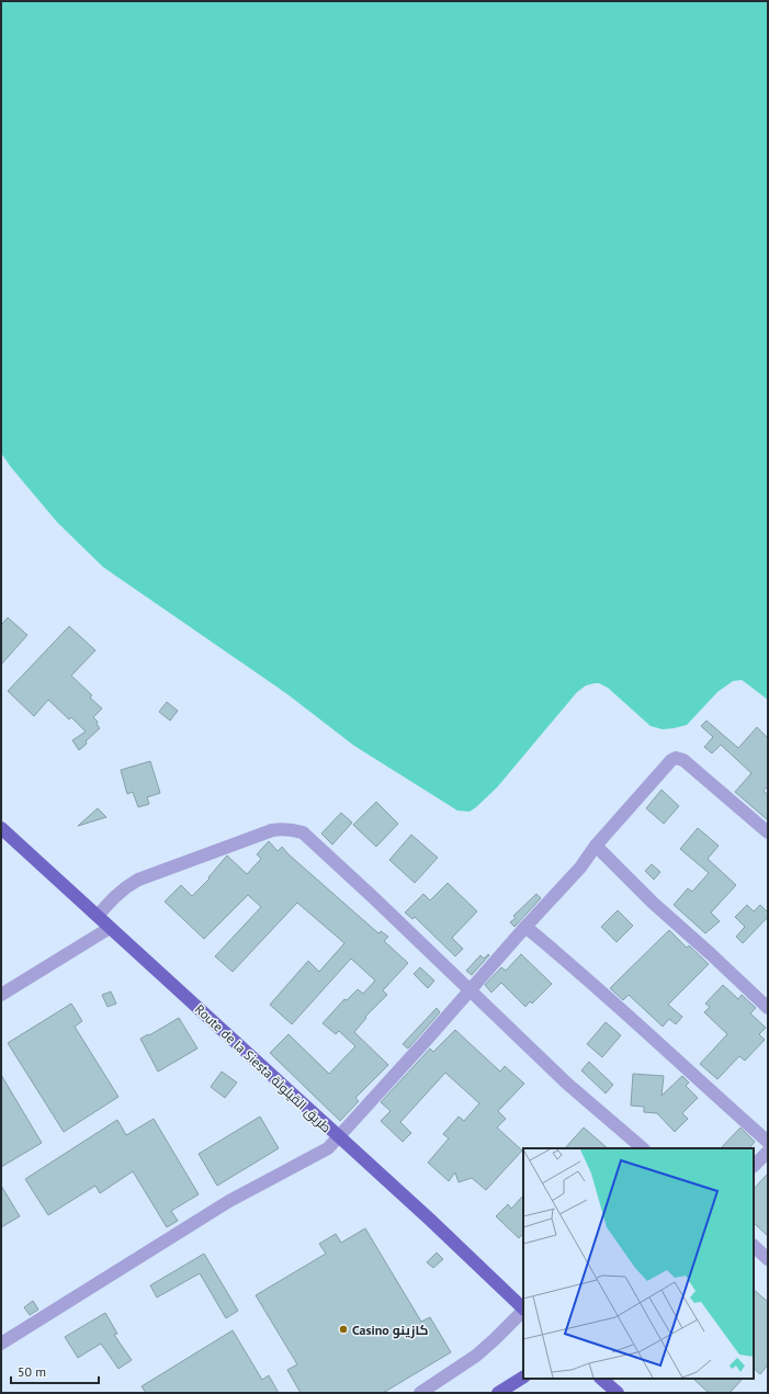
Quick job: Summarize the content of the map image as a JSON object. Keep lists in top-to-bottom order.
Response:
{
  "streets": {
    "main road": ["Route de la Siesta طريق القيلولة"]
  },
  "places": ["Casino كازينو"],
  "scale_bar": "50 m"
}
